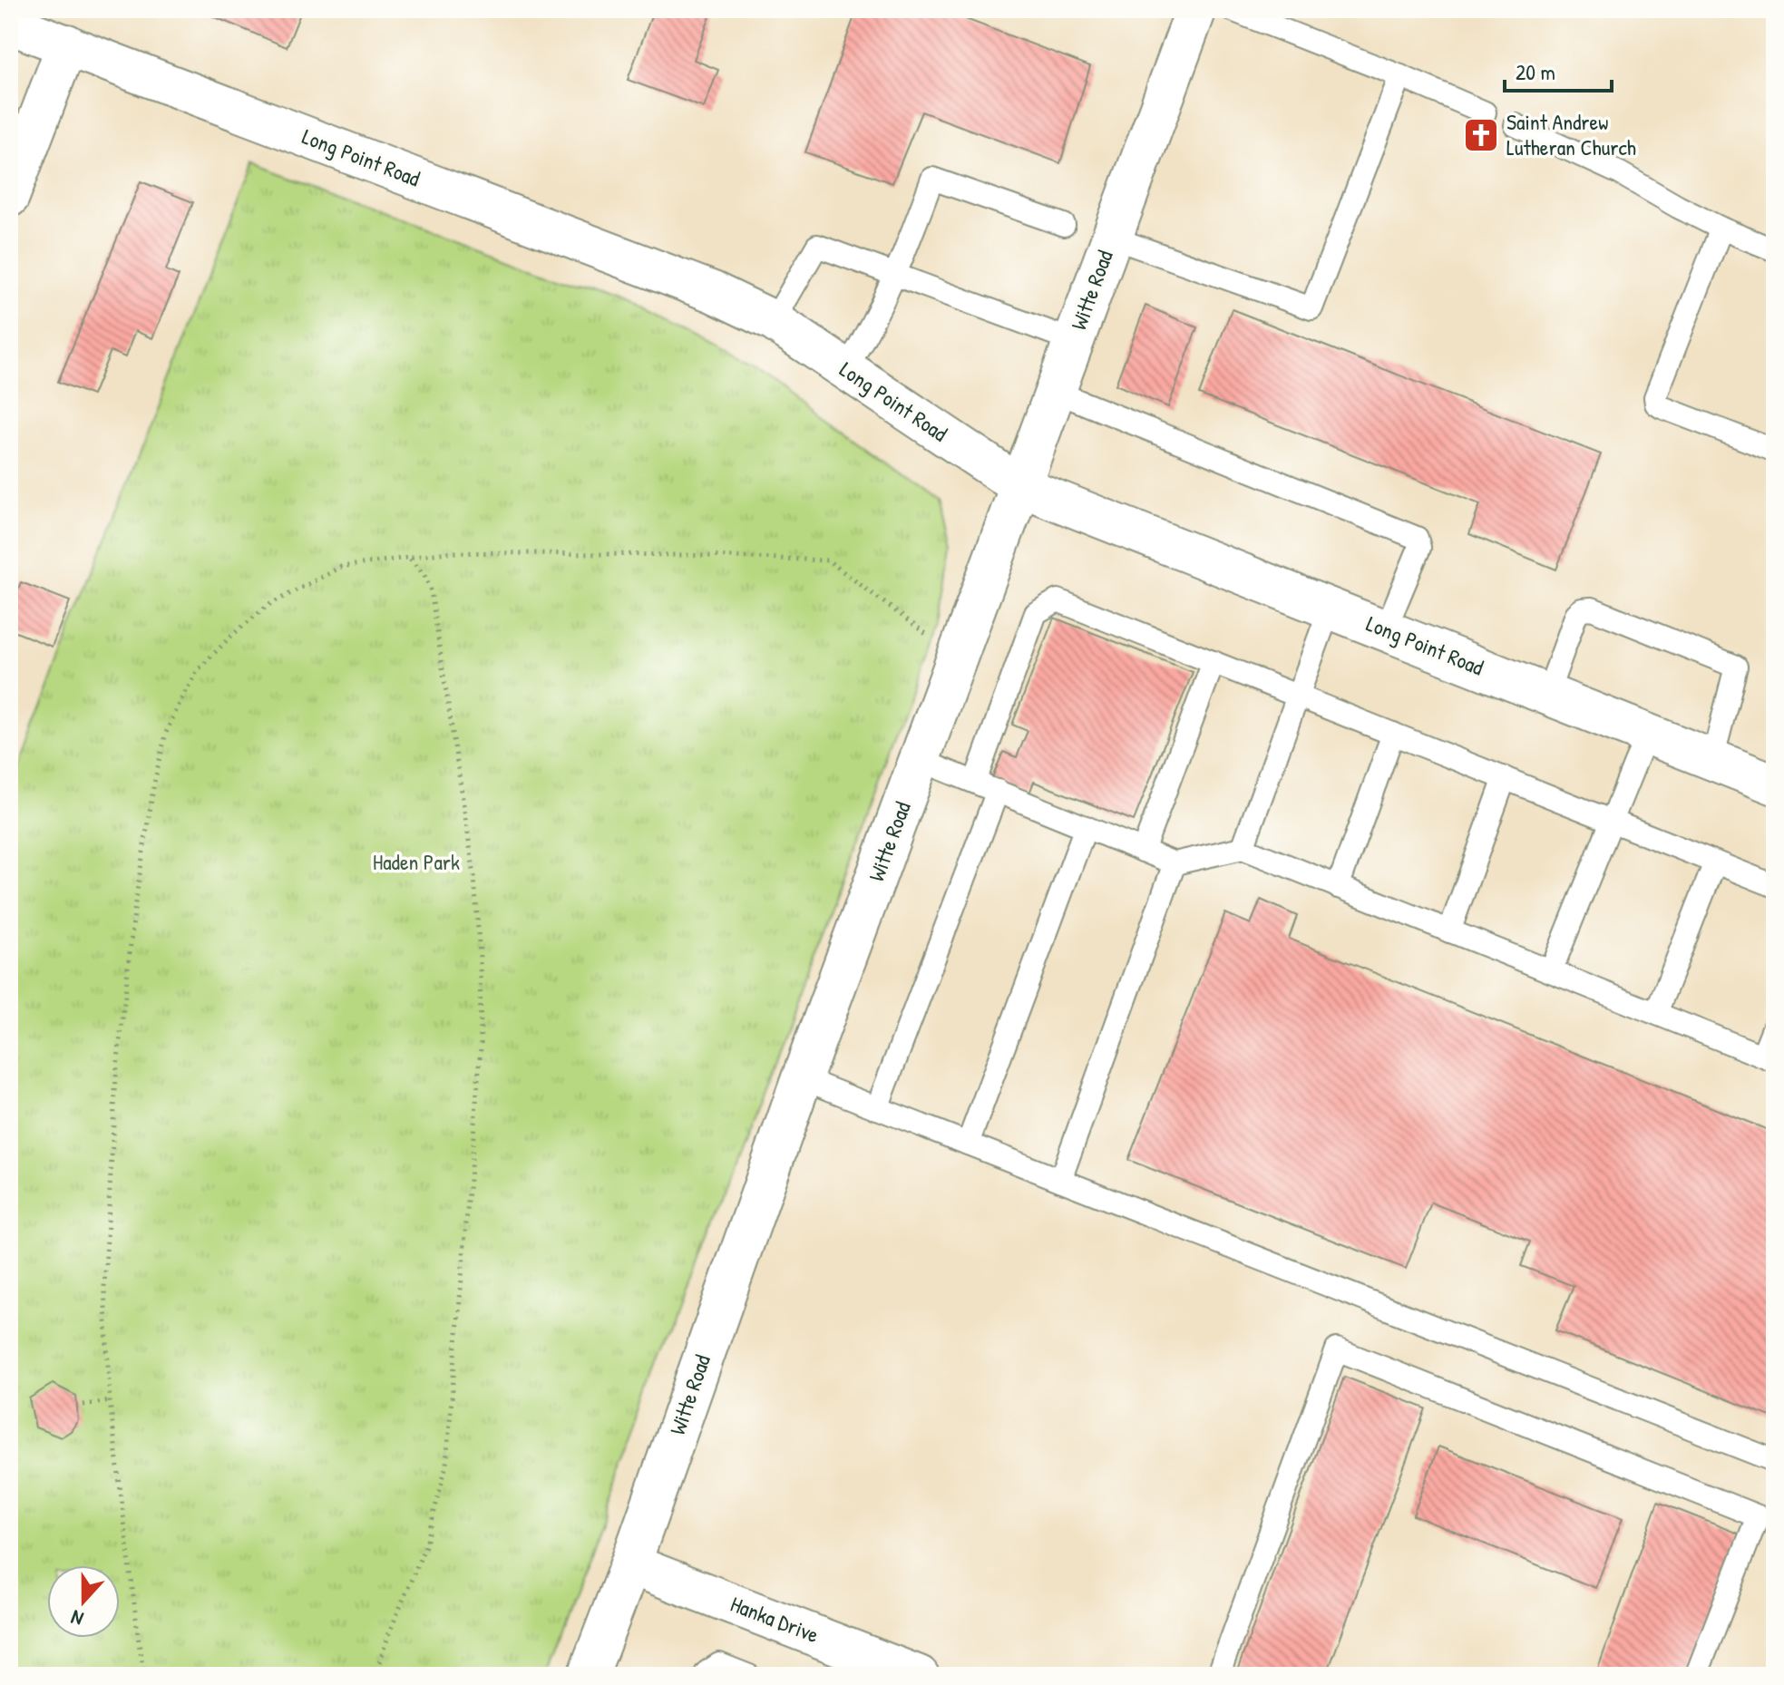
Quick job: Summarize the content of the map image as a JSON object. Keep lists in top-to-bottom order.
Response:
{
  "streets": {
    "street": ["Long Point Road", "Witte Road", "Hanka Drive"]
  },
  "crossings": [
    ["Long Point Road", "Witte Road"],
    ["Witte Road", "Hanka Drive"]
  ],
  "parks": ["Haden Park"],
  "places": {
    "church": ["Saint Andrew Lutheran Church"]
  },
  "scale_bar": "20 m",
  "north": "bottom"
}
